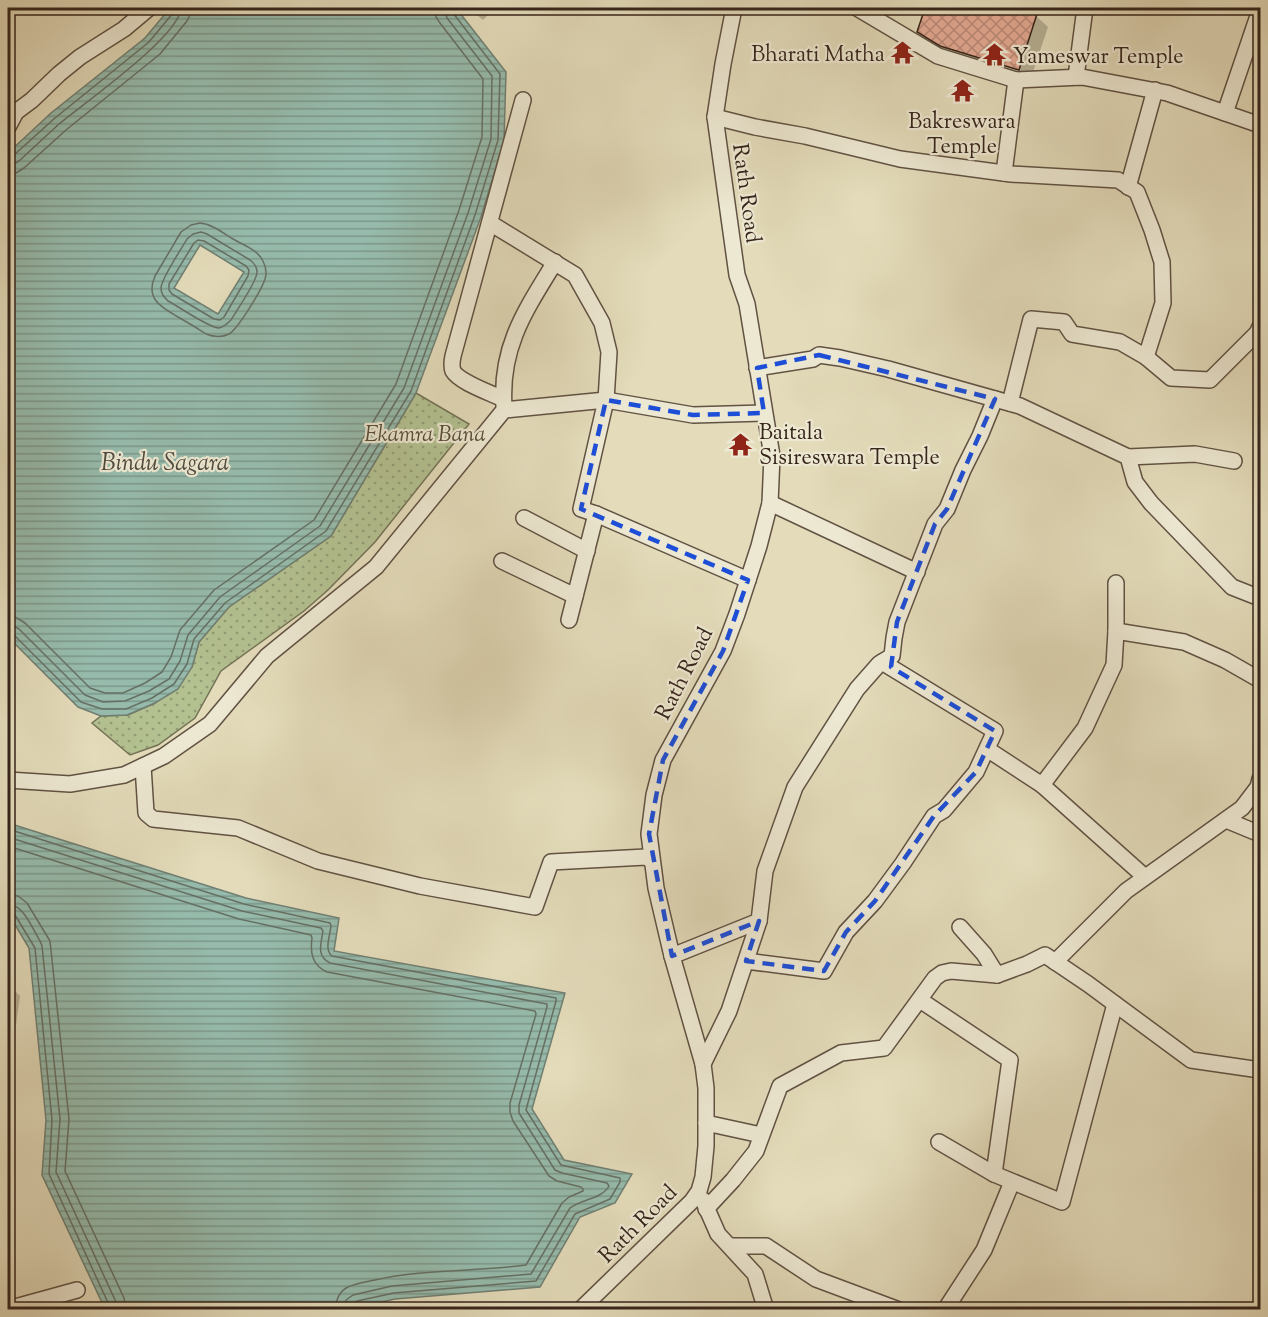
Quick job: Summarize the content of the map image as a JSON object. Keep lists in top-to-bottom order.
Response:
{
  "streets": {
    "street": ["Rath Road"]
  },
  "water": ["Bindu Sagara"],
  "parks": ["Ekamra Bana"],
  "places": {
    "temple": [
      "Bharati Matha",
      "Yameswar Temple",
      "Bakreswara Temple",
      "Baitala Sisireswara Temple"
    ]
  }
}
